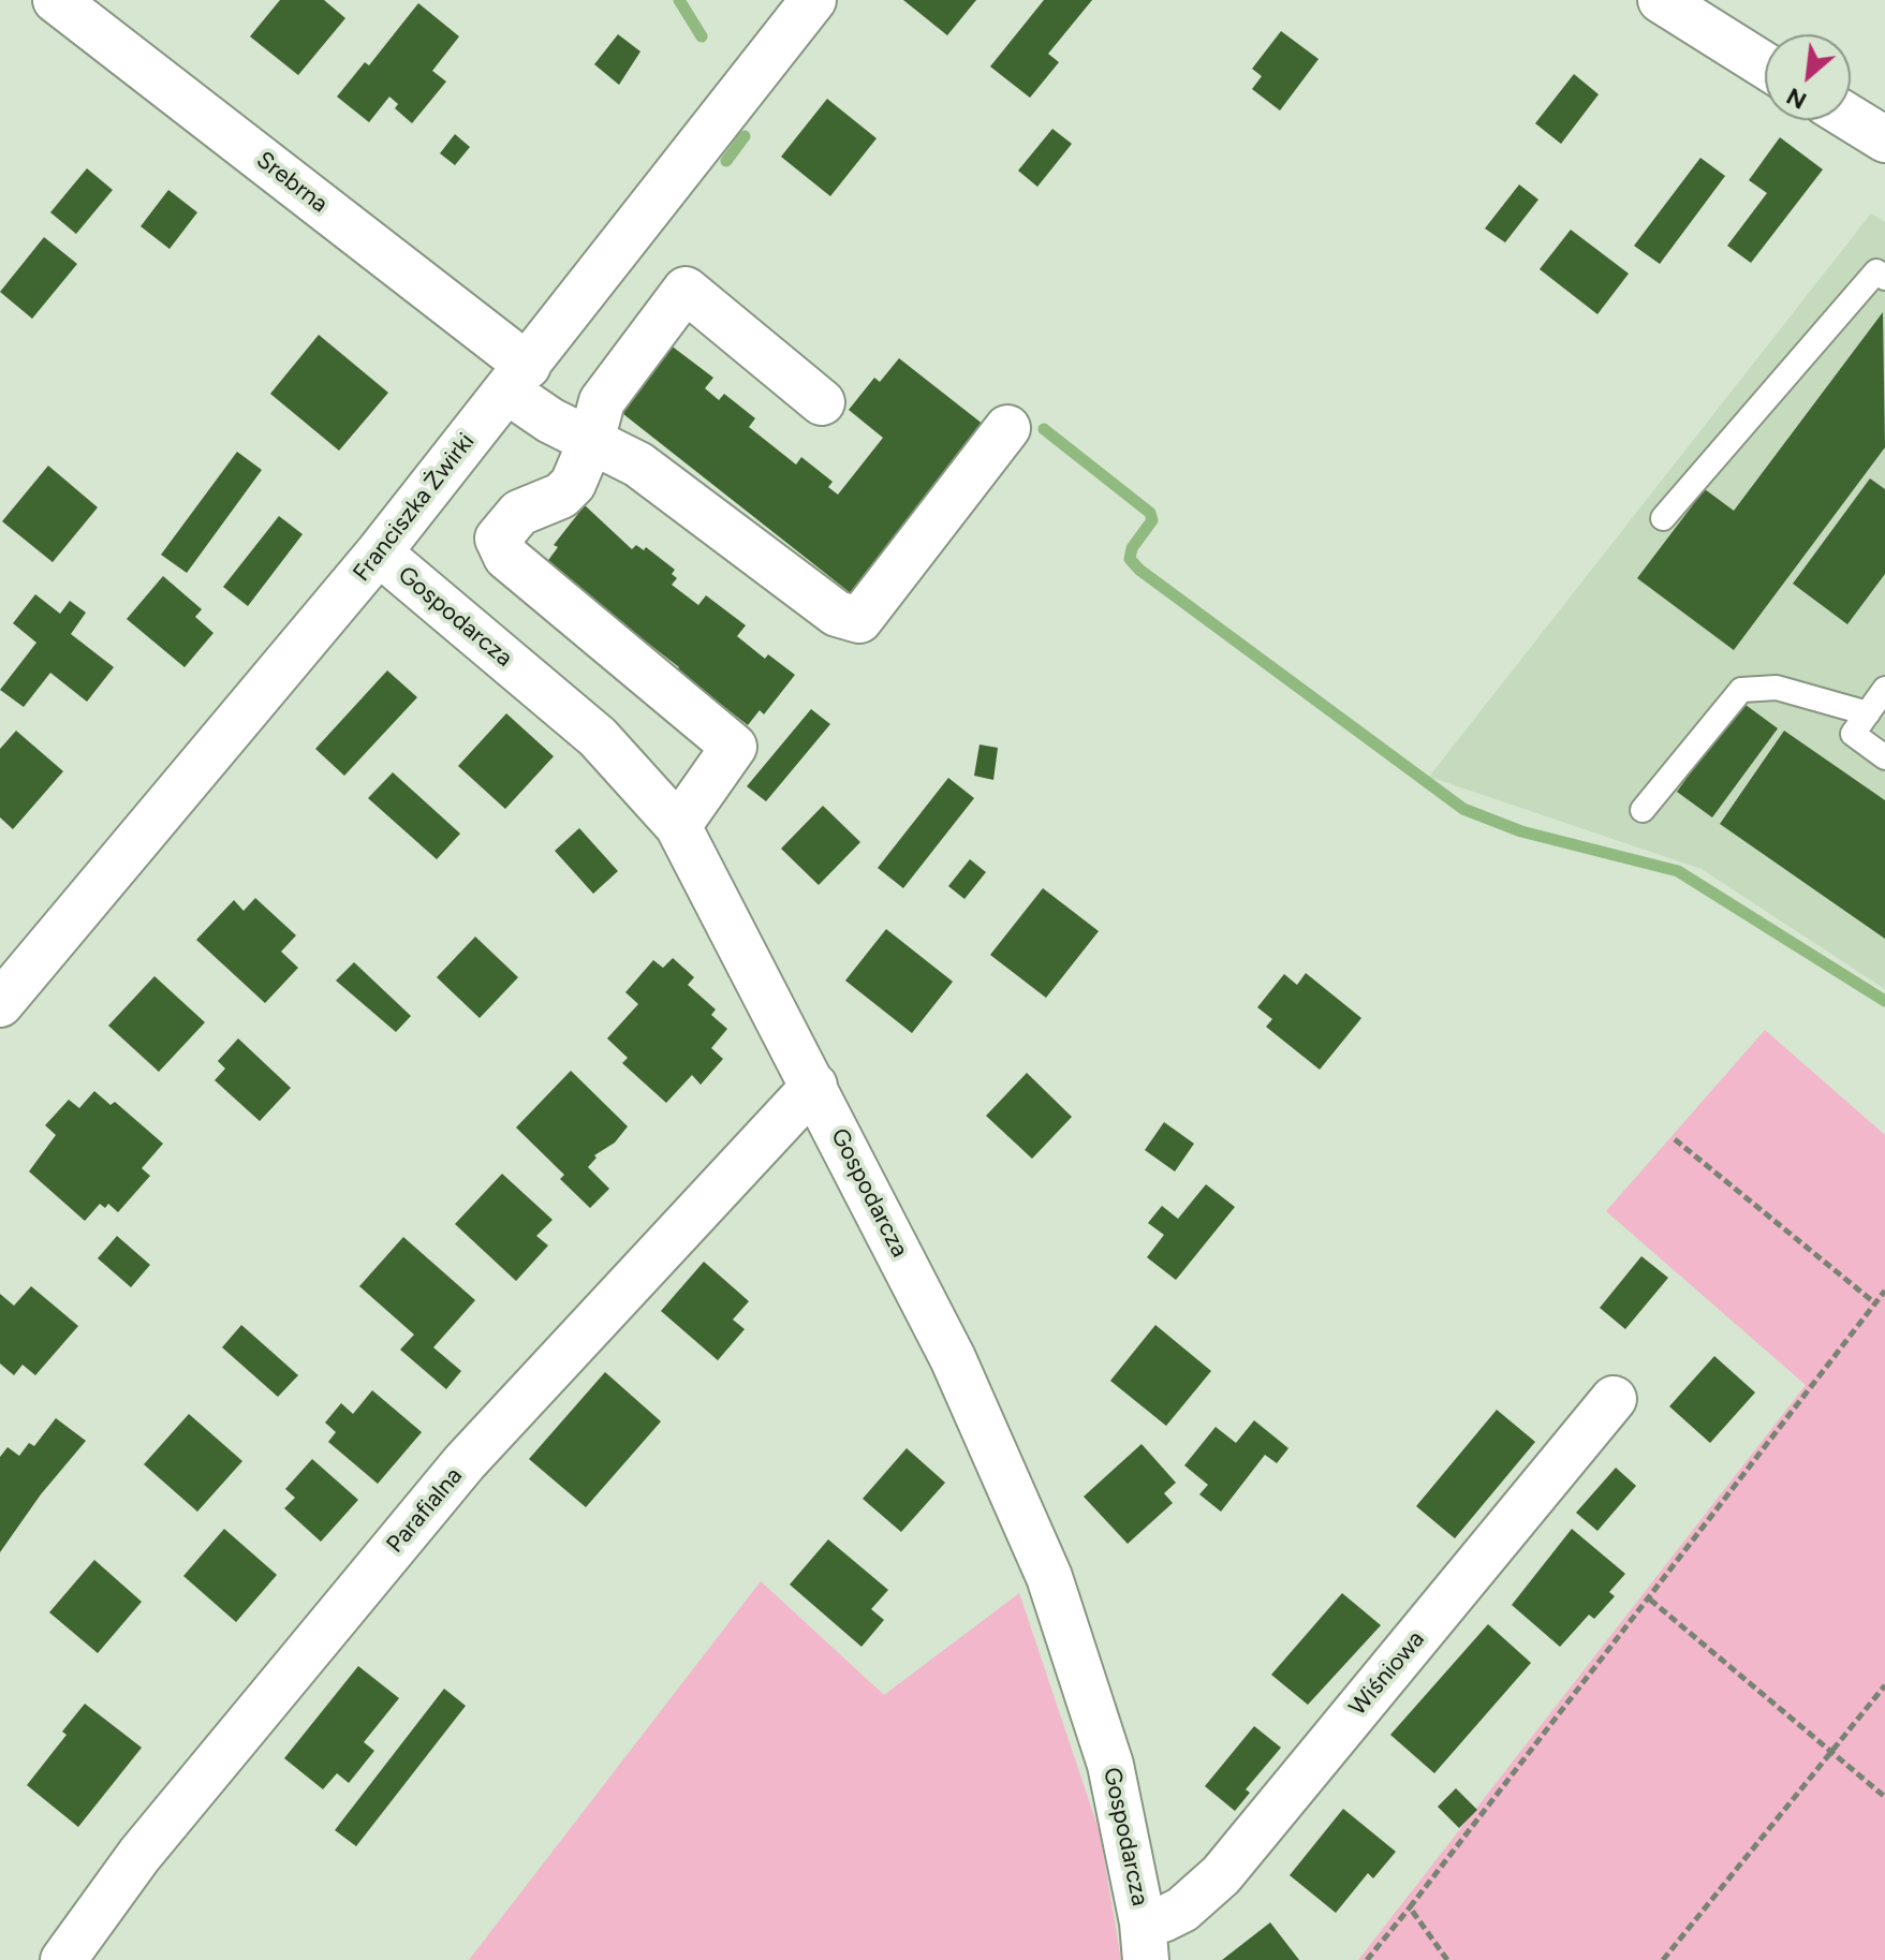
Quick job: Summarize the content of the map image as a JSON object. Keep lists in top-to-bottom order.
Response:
{
  "streets": {
    "street": [
      "Srebrna",
      "Franciszka Żwirki",
      "Gospodarcza",
      "Parafialna",
      "Wiśniowa"
    ]
  },
  "crossings": [
    ["Srebrna", "Franciszka Żwirki"],
    ["Franciszka Żwirki", "Gospodarcza"],
    ["Gospodarcza", "Parafialna"],
    ["Gospodarcza", "Wiśniowa"]
  ],
  "north": "bottom left"
}
